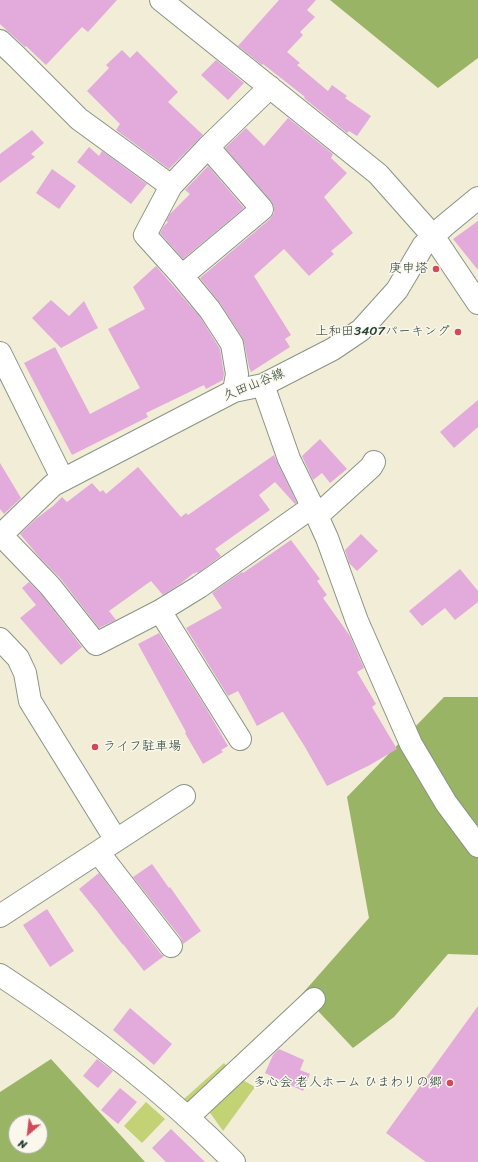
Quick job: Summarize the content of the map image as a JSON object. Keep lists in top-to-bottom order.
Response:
{
  "streets": {
    "street": ["久田山谷線"]
  },
  "places": [
    "庚申塔",
    "上和田3407パーキング",
    "ライフ駐車場",
    "多心会 老人ホーム ひまわりの郷"
  ],
  "north": "bottom left"
}
